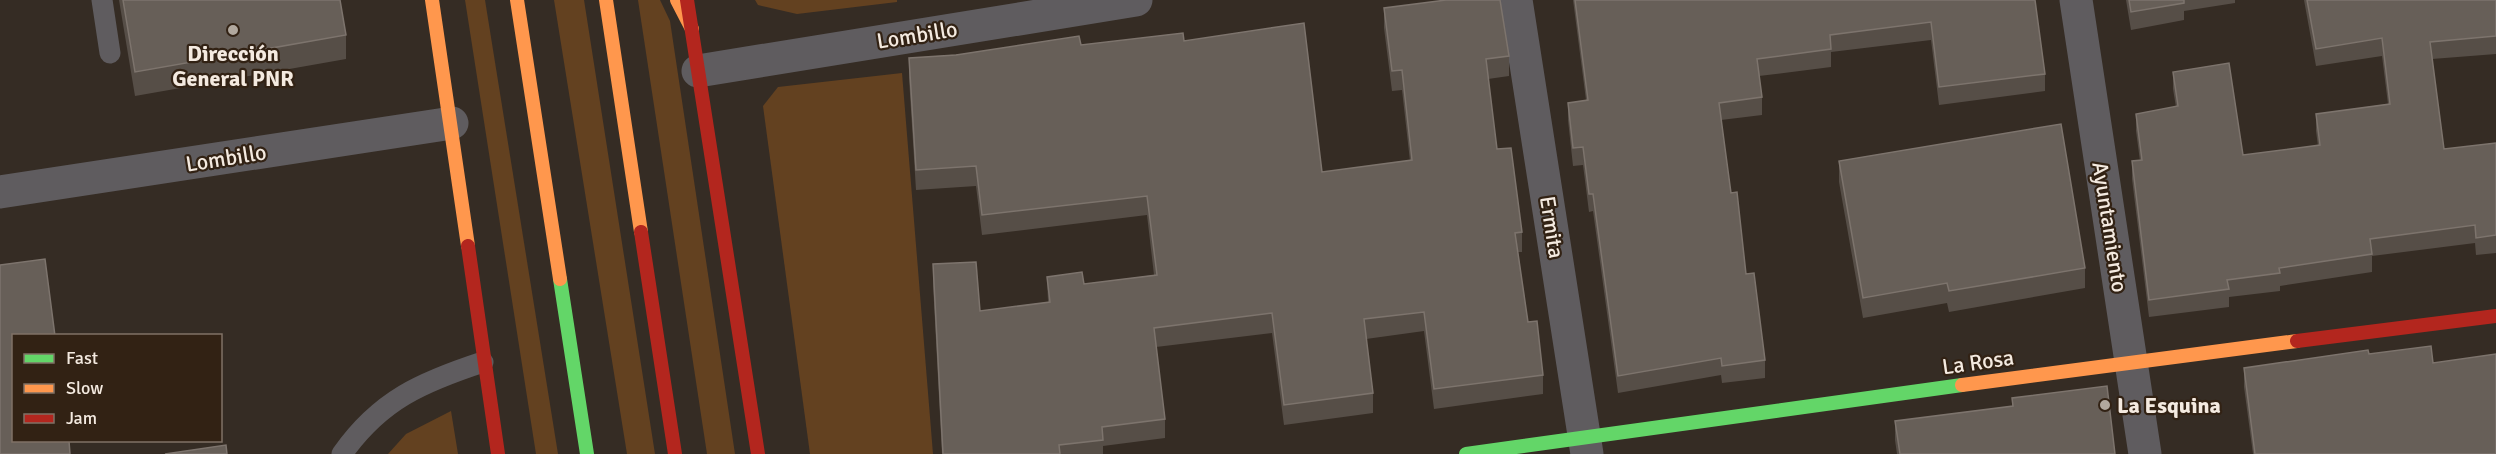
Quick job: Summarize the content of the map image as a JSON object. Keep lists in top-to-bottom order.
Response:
{
  "streets": {
    "main road": ["La Rosa"],
    "street": ["Lombillo", "Ermita", "Ayuntamiento"]
  },
  "crossings": [
    ["Ermita", "La Rosa"],
    ["Ayuntamiento", "La Rosa"]
  ],
  "places": ["Dirección General PNR", "La Esquina"],
  "legend": ["Fast", "Slow", "Jam"]
}
